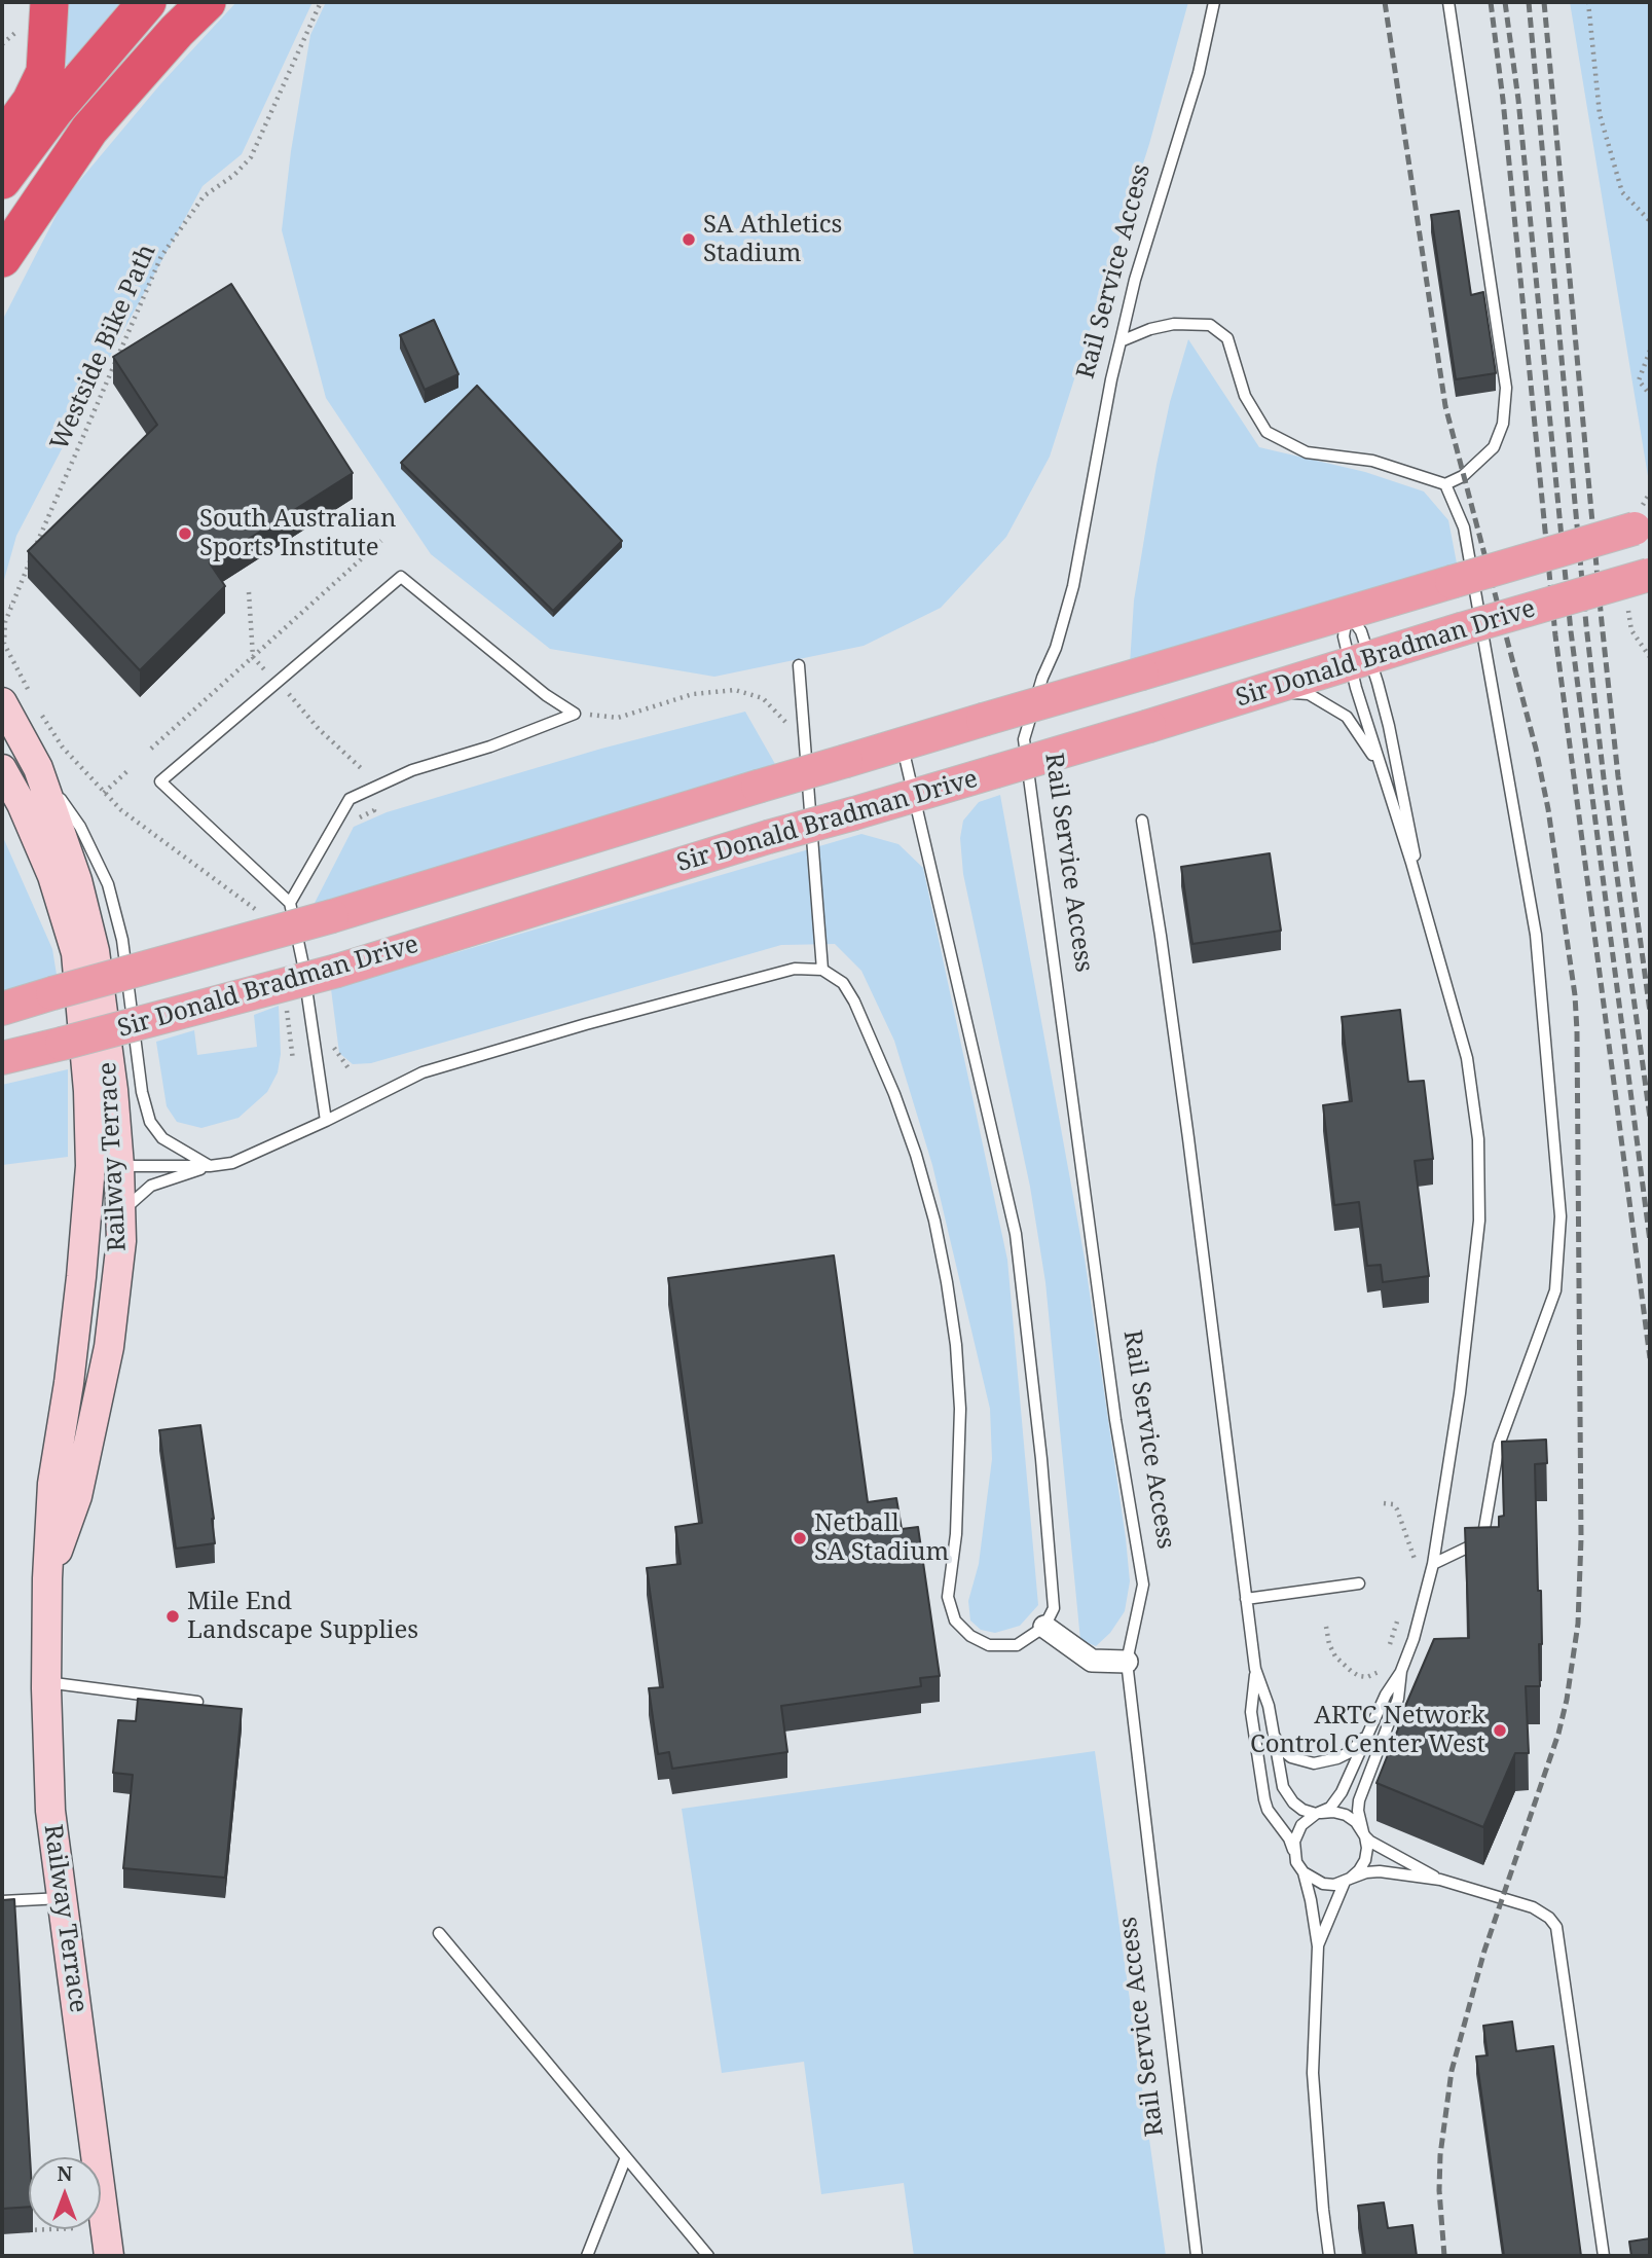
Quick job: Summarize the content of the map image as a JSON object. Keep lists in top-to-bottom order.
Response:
{
  "streets": {
    "main road": ["Sir Donald Bradman Drive", "Railway Terrace"],
    "lane": ["Rail Service Access"],
    "path": ["Westside Bike Path"]
  },
  "places": [
    "SA Athletics Stadium",
    "South Australian Sports Institute",
    "Netball SA Stadium",
    "Mile End Landscape Supplies",
    "ARTC Network Control Center West"
  ],
  "north": "top"
}
